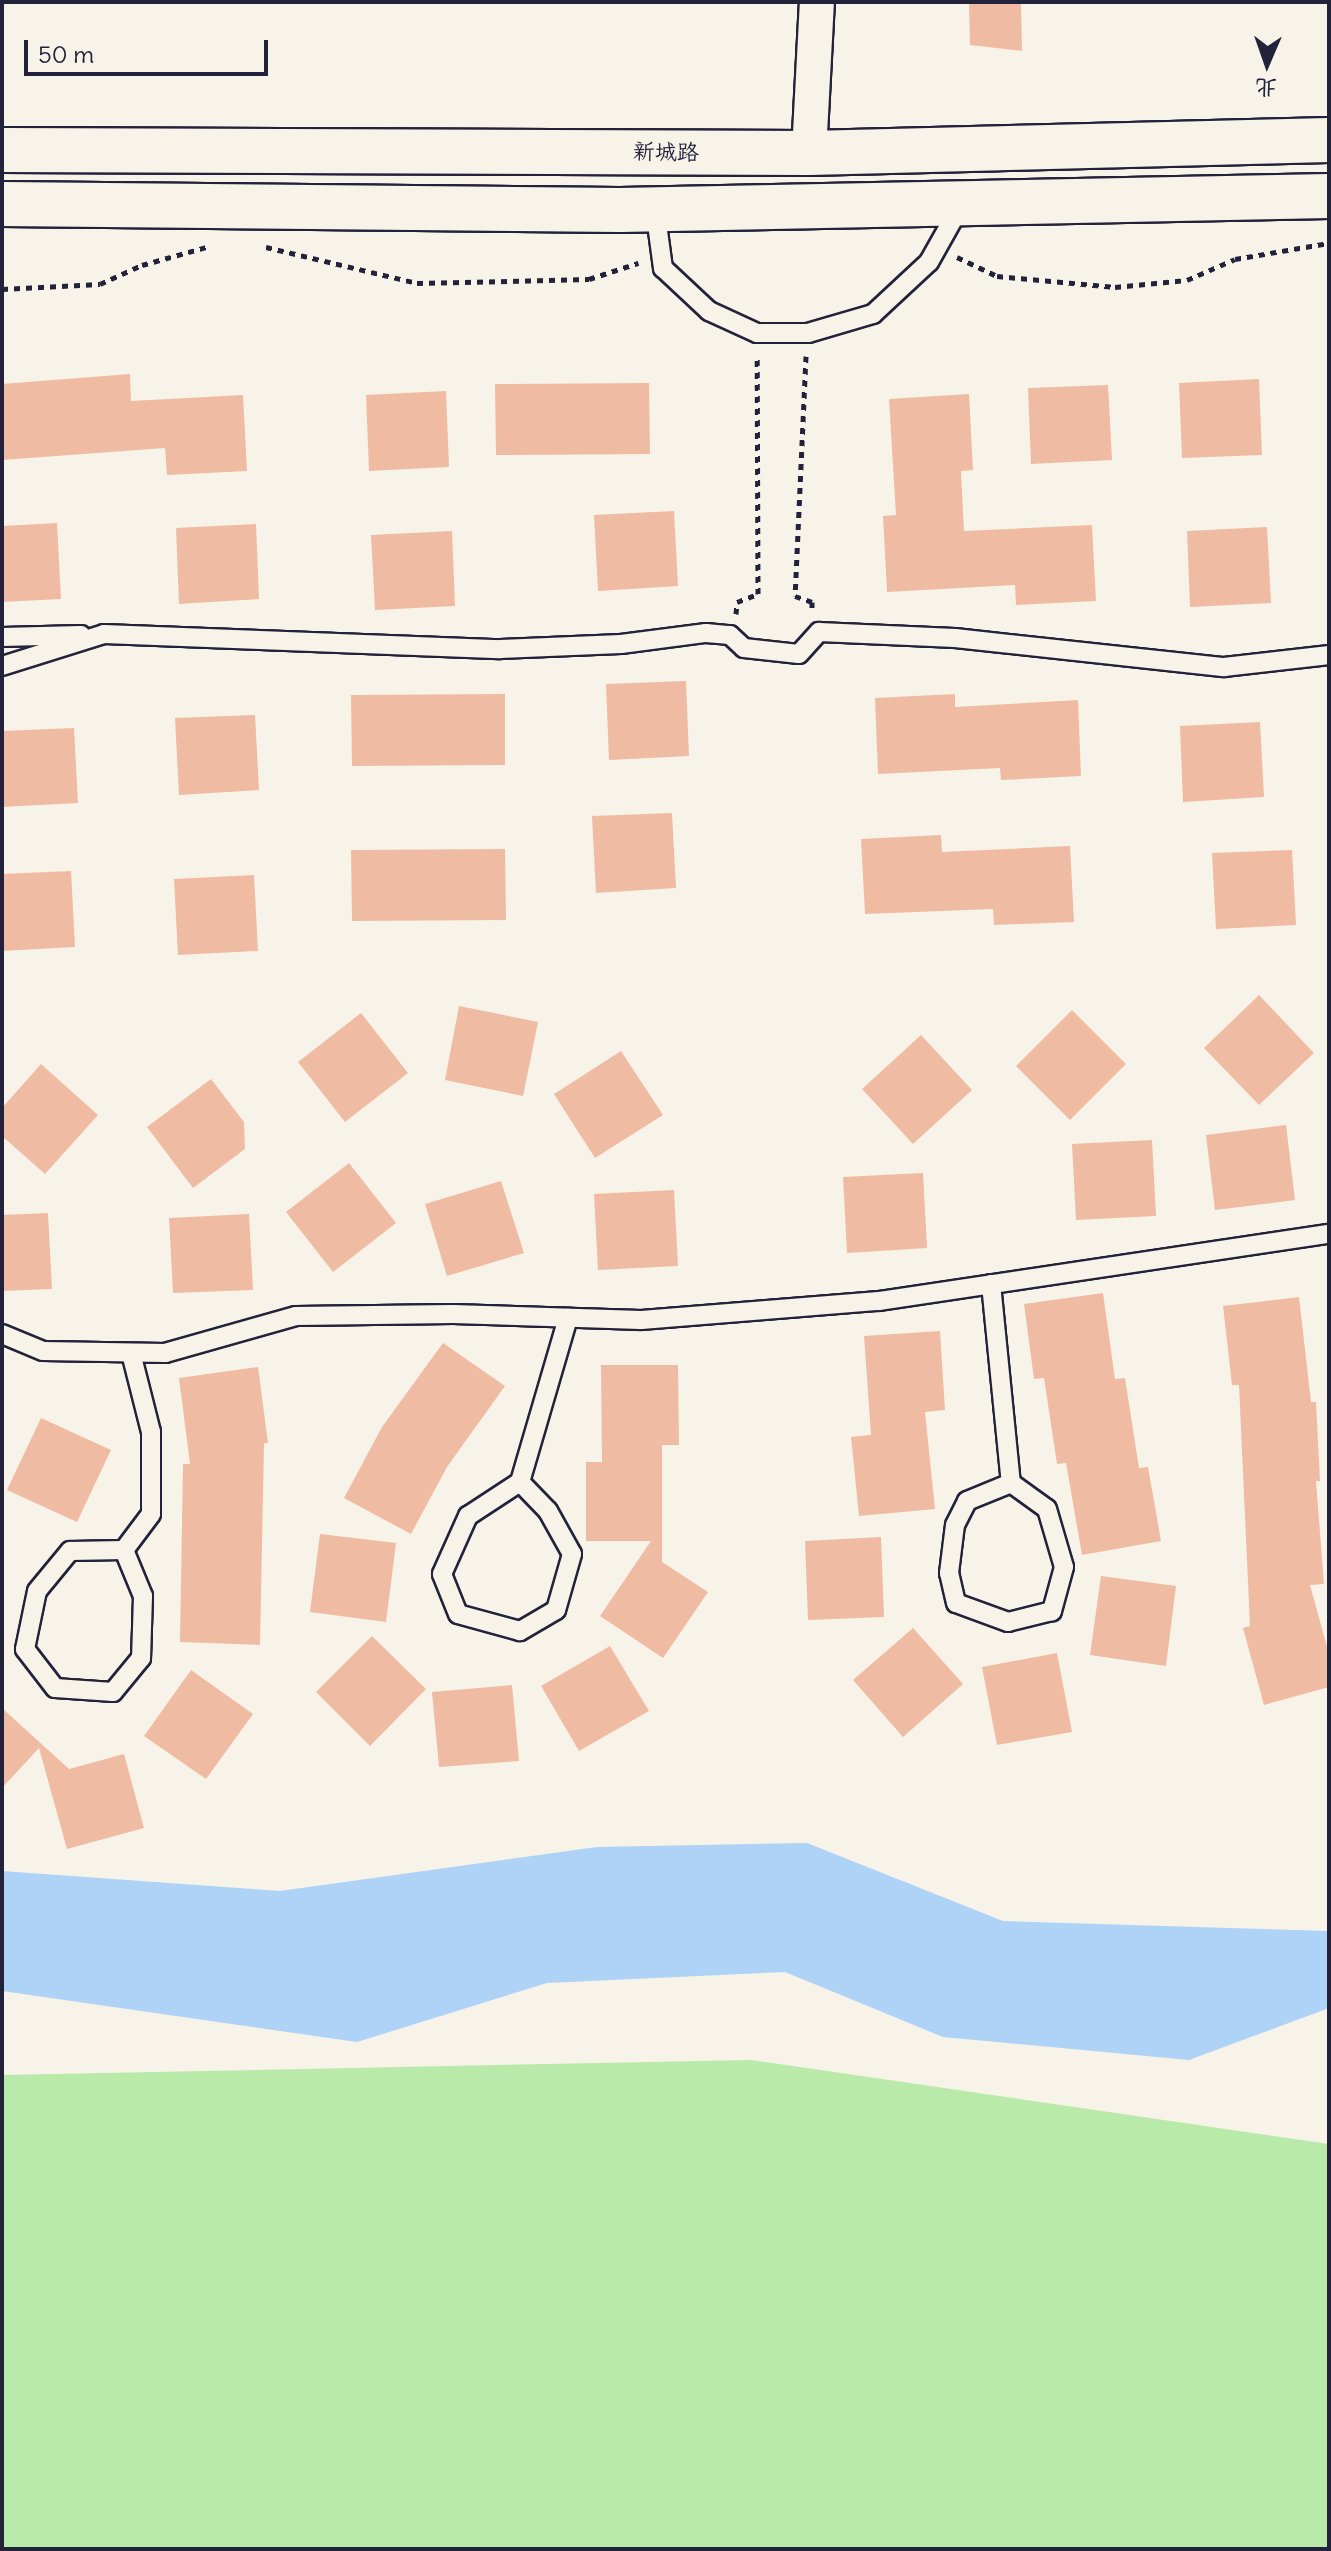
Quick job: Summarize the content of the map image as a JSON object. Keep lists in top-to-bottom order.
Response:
{
  "streets": {
    "main road": ["新城路"]
  },
  "scale_bar": "50 m",
  "north": "bottom"
}
